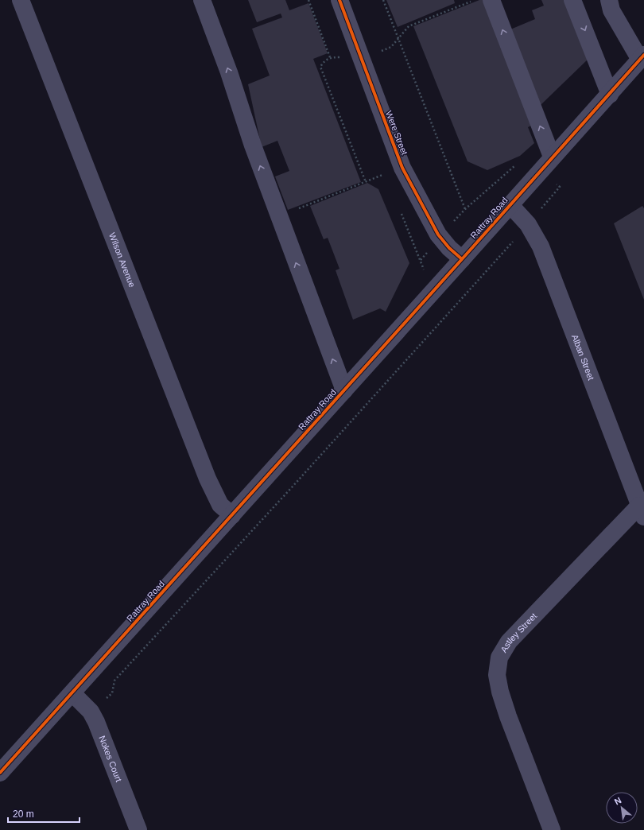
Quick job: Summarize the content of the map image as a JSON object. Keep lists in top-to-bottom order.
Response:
{
  "streets": {
    "street": [
      "Were Street",
      "Rattray Road",
      "Wilson Avenue",
      "Alban Street",
      "Astley Street",
      "Nokes Court"
    ]
  },
  "crossings": [
    ["Were Street", "Rattray Road"],
    ["Rattray Road", "Wilson Avenue"],
    ["Rattray Road", "Alban Street"],
    ["Rattray Road", "Nokes Court"],
    ["Alban Street", "Astley Street"]
  ],
  "scale_bar": "20 m",
  "north": "top left"
}
